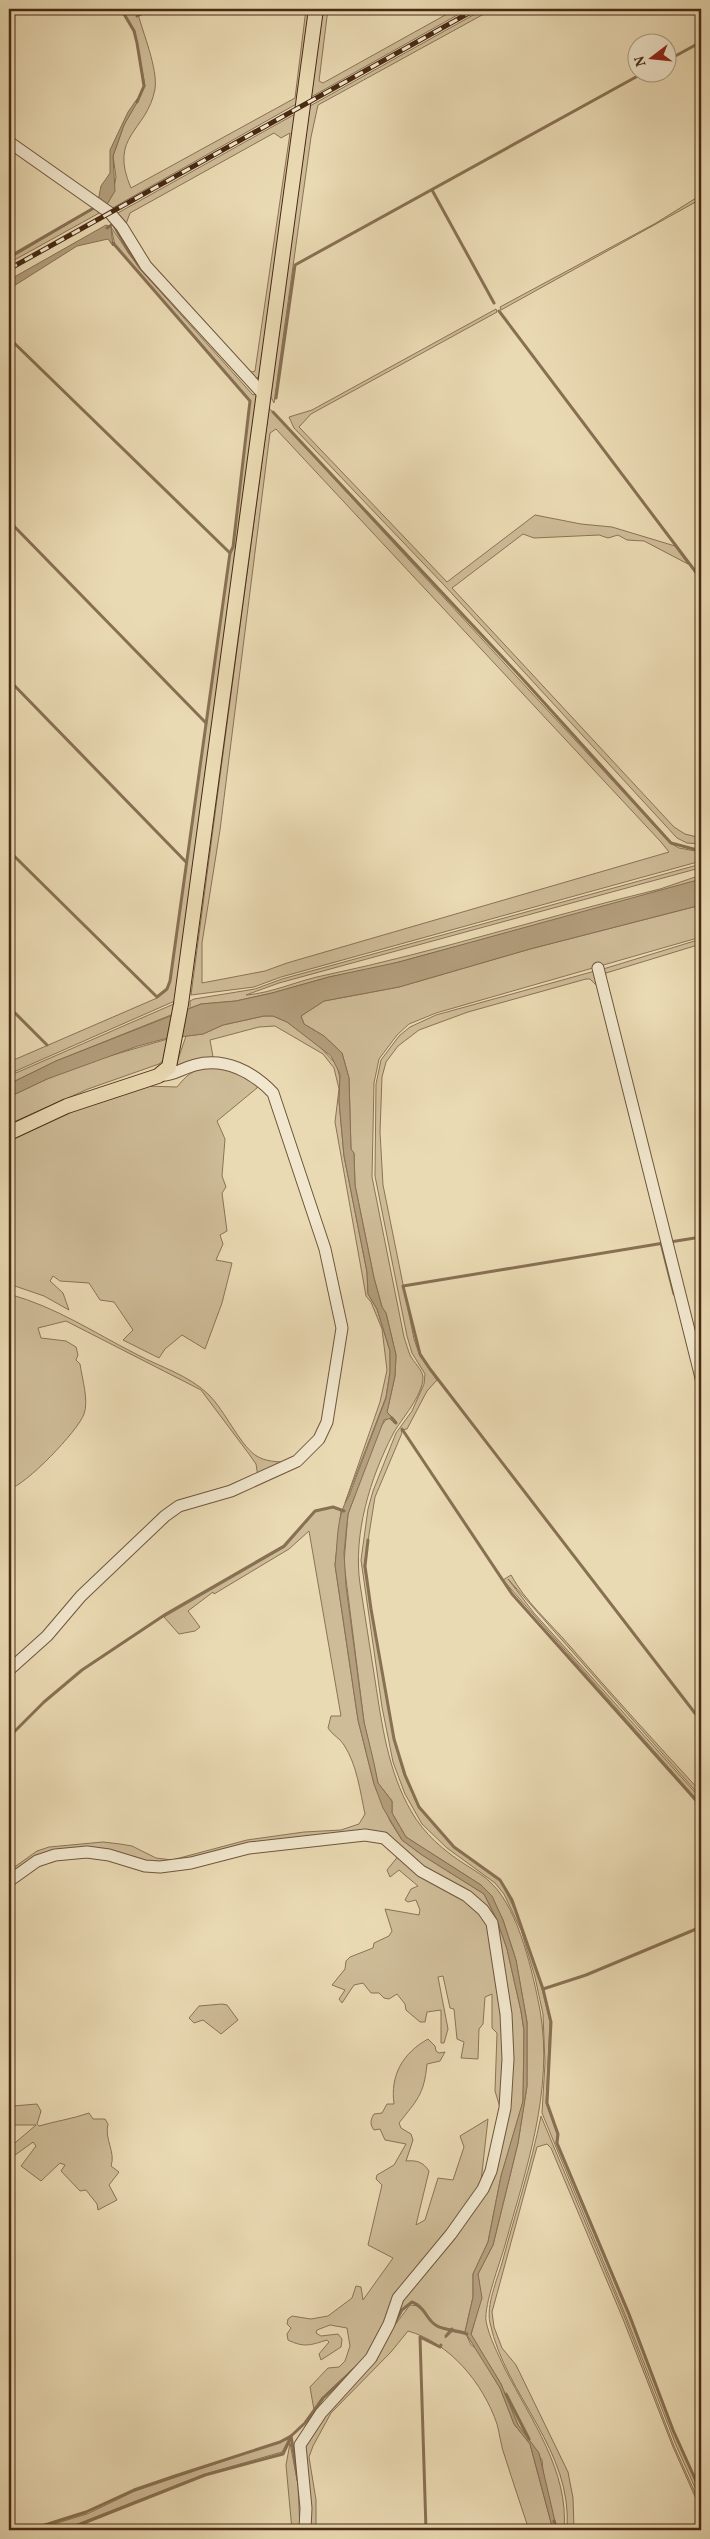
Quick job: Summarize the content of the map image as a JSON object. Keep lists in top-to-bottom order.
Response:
{
  "north": "left"
}
